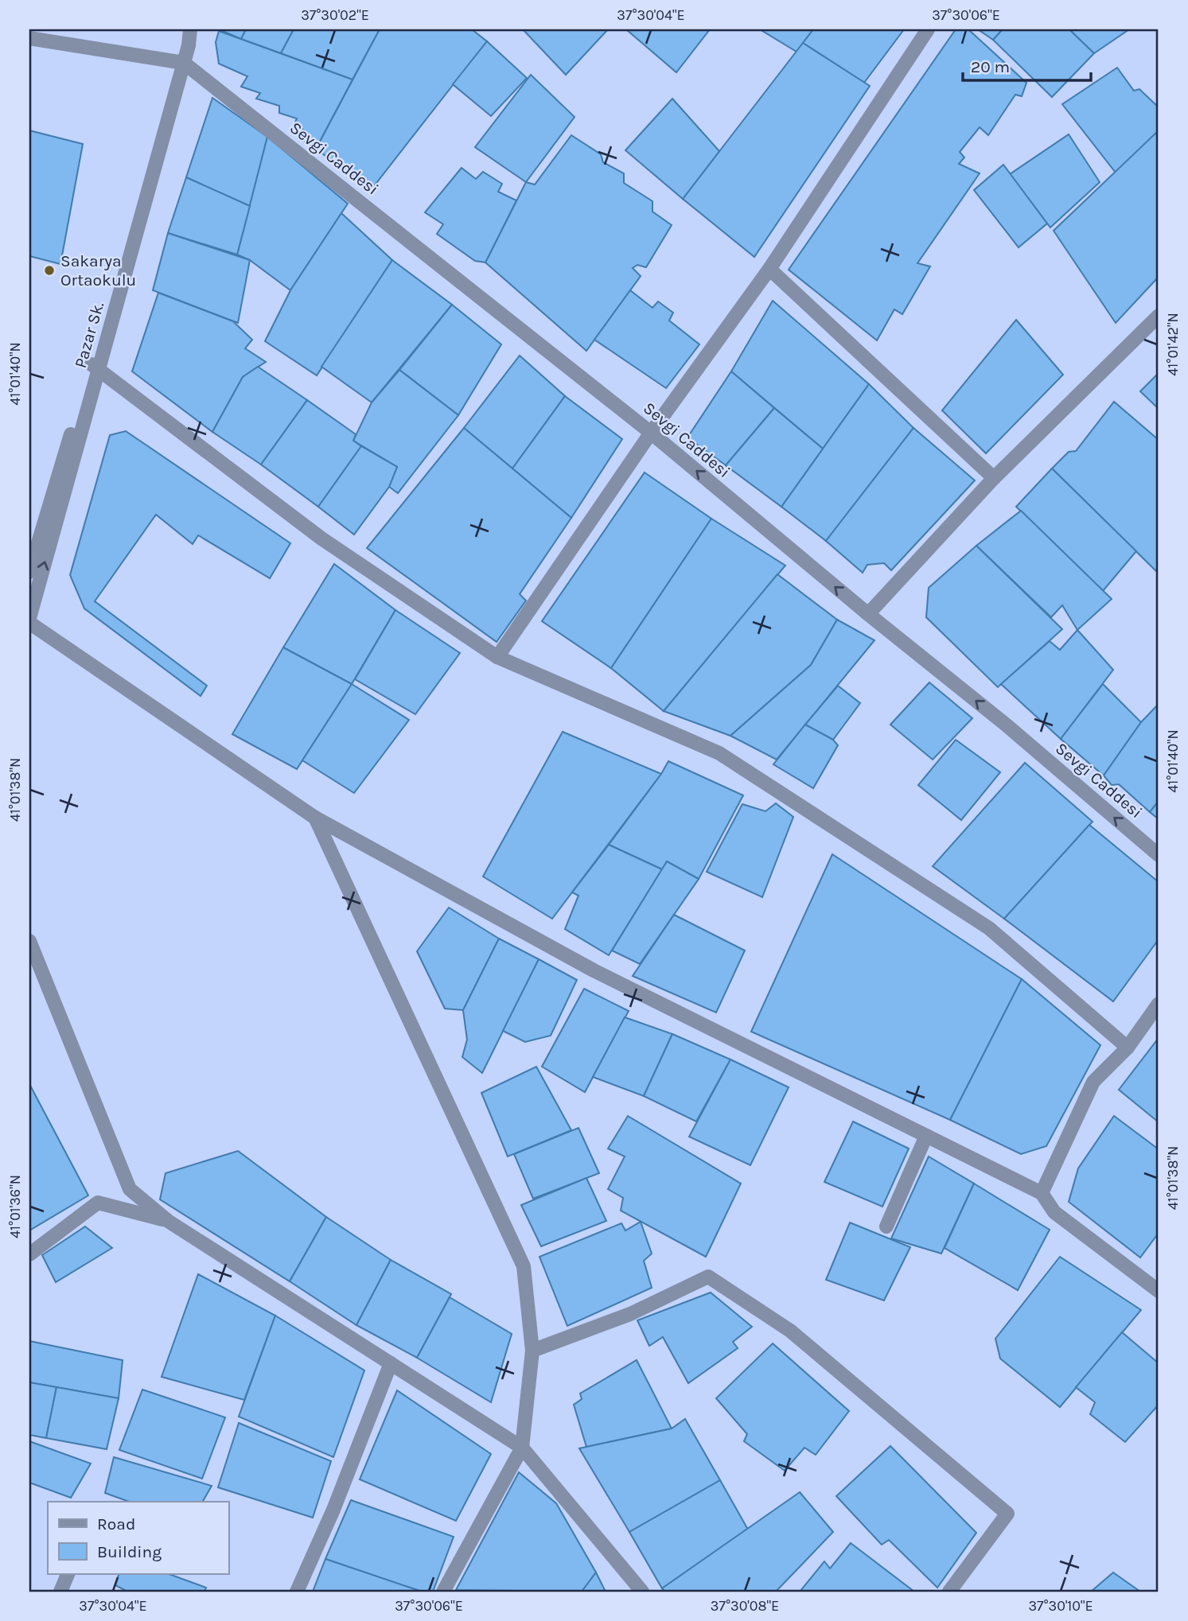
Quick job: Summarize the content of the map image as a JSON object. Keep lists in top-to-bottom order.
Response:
{
  "streets": {
    "street": ["Sevgi Caddesi", "Pazar Sk."]
  },
  "crossings": [
    ["Sevgi Caddesi", "Pazar Sk."]
  ],
  "one_way": ["Sevgi Caddesi"],
  "places": ["Sakarya Ortaokulu"],
  "legend": ["Road", "Building"],
  "scale_bar": "20 m",
  "coordinates": [
    "37°30'02\"E",
    "37°30'04\"E",
    "37°30'06\"E",
    "41°01'42\"N",
    "41°01'40\"N",
    "41°01'38\"N",
    "41°01'36\"N",
    "37°30'08\"E",
    "37°30'10\"E"
  ]
}
